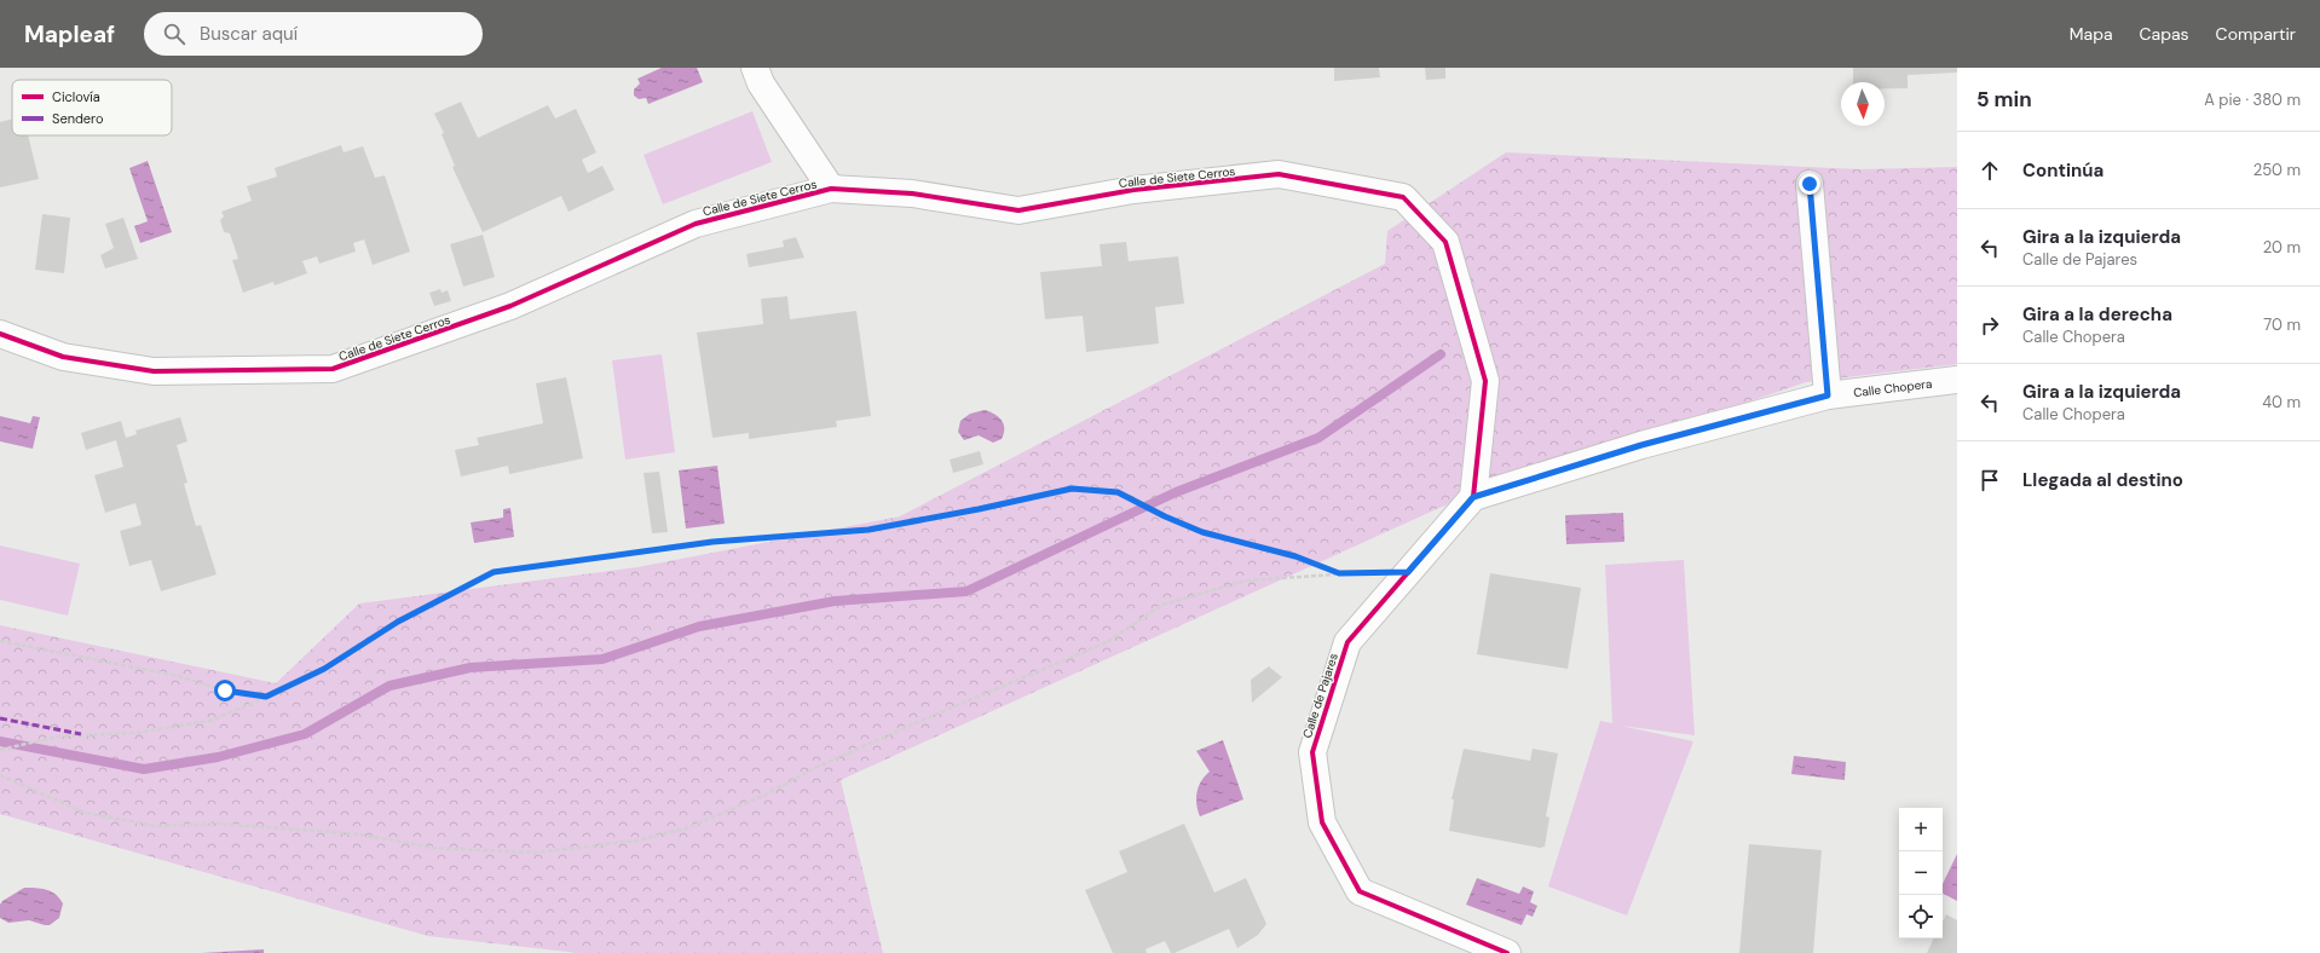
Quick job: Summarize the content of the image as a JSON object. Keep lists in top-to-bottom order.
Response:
{
  "streets": {
    "street": ["Calle de Siete Cerros", "Calle Chopera", "Calle de Pajares"]
  },
  "crossings": [
    ["Calle de Siete Cerros", "Calle Chopera"],
    ["Calle de Siete Cerros", "Calle de Pajares"],
    ["Calle Chopera", "Calle de Pajares"]
  ],
  "legend": ["Ciclovía", "Sendero"],
  "north": "bottom",
  "page": {
    "header": "Mapleaf",
    "search": "Buscar aquí",
    "nav": ["Mapa", "Capas", "Compartir"],
    "heading": ["5 min", "A pie · 380 m"],
    "list": [
      ["Continúa", "250 m"],
      ["Gira a la izquierda", "Calle de Pajares", "20 m"],
      ["Gira a la derecha", "Calle Chopera", "70 m"],
      ["Gira a la izquierda", "Calle Chopera", "40 m"],
      "Llegada al destino"
    ],
    "map_buttons": ["+", "−"]
  }
}
